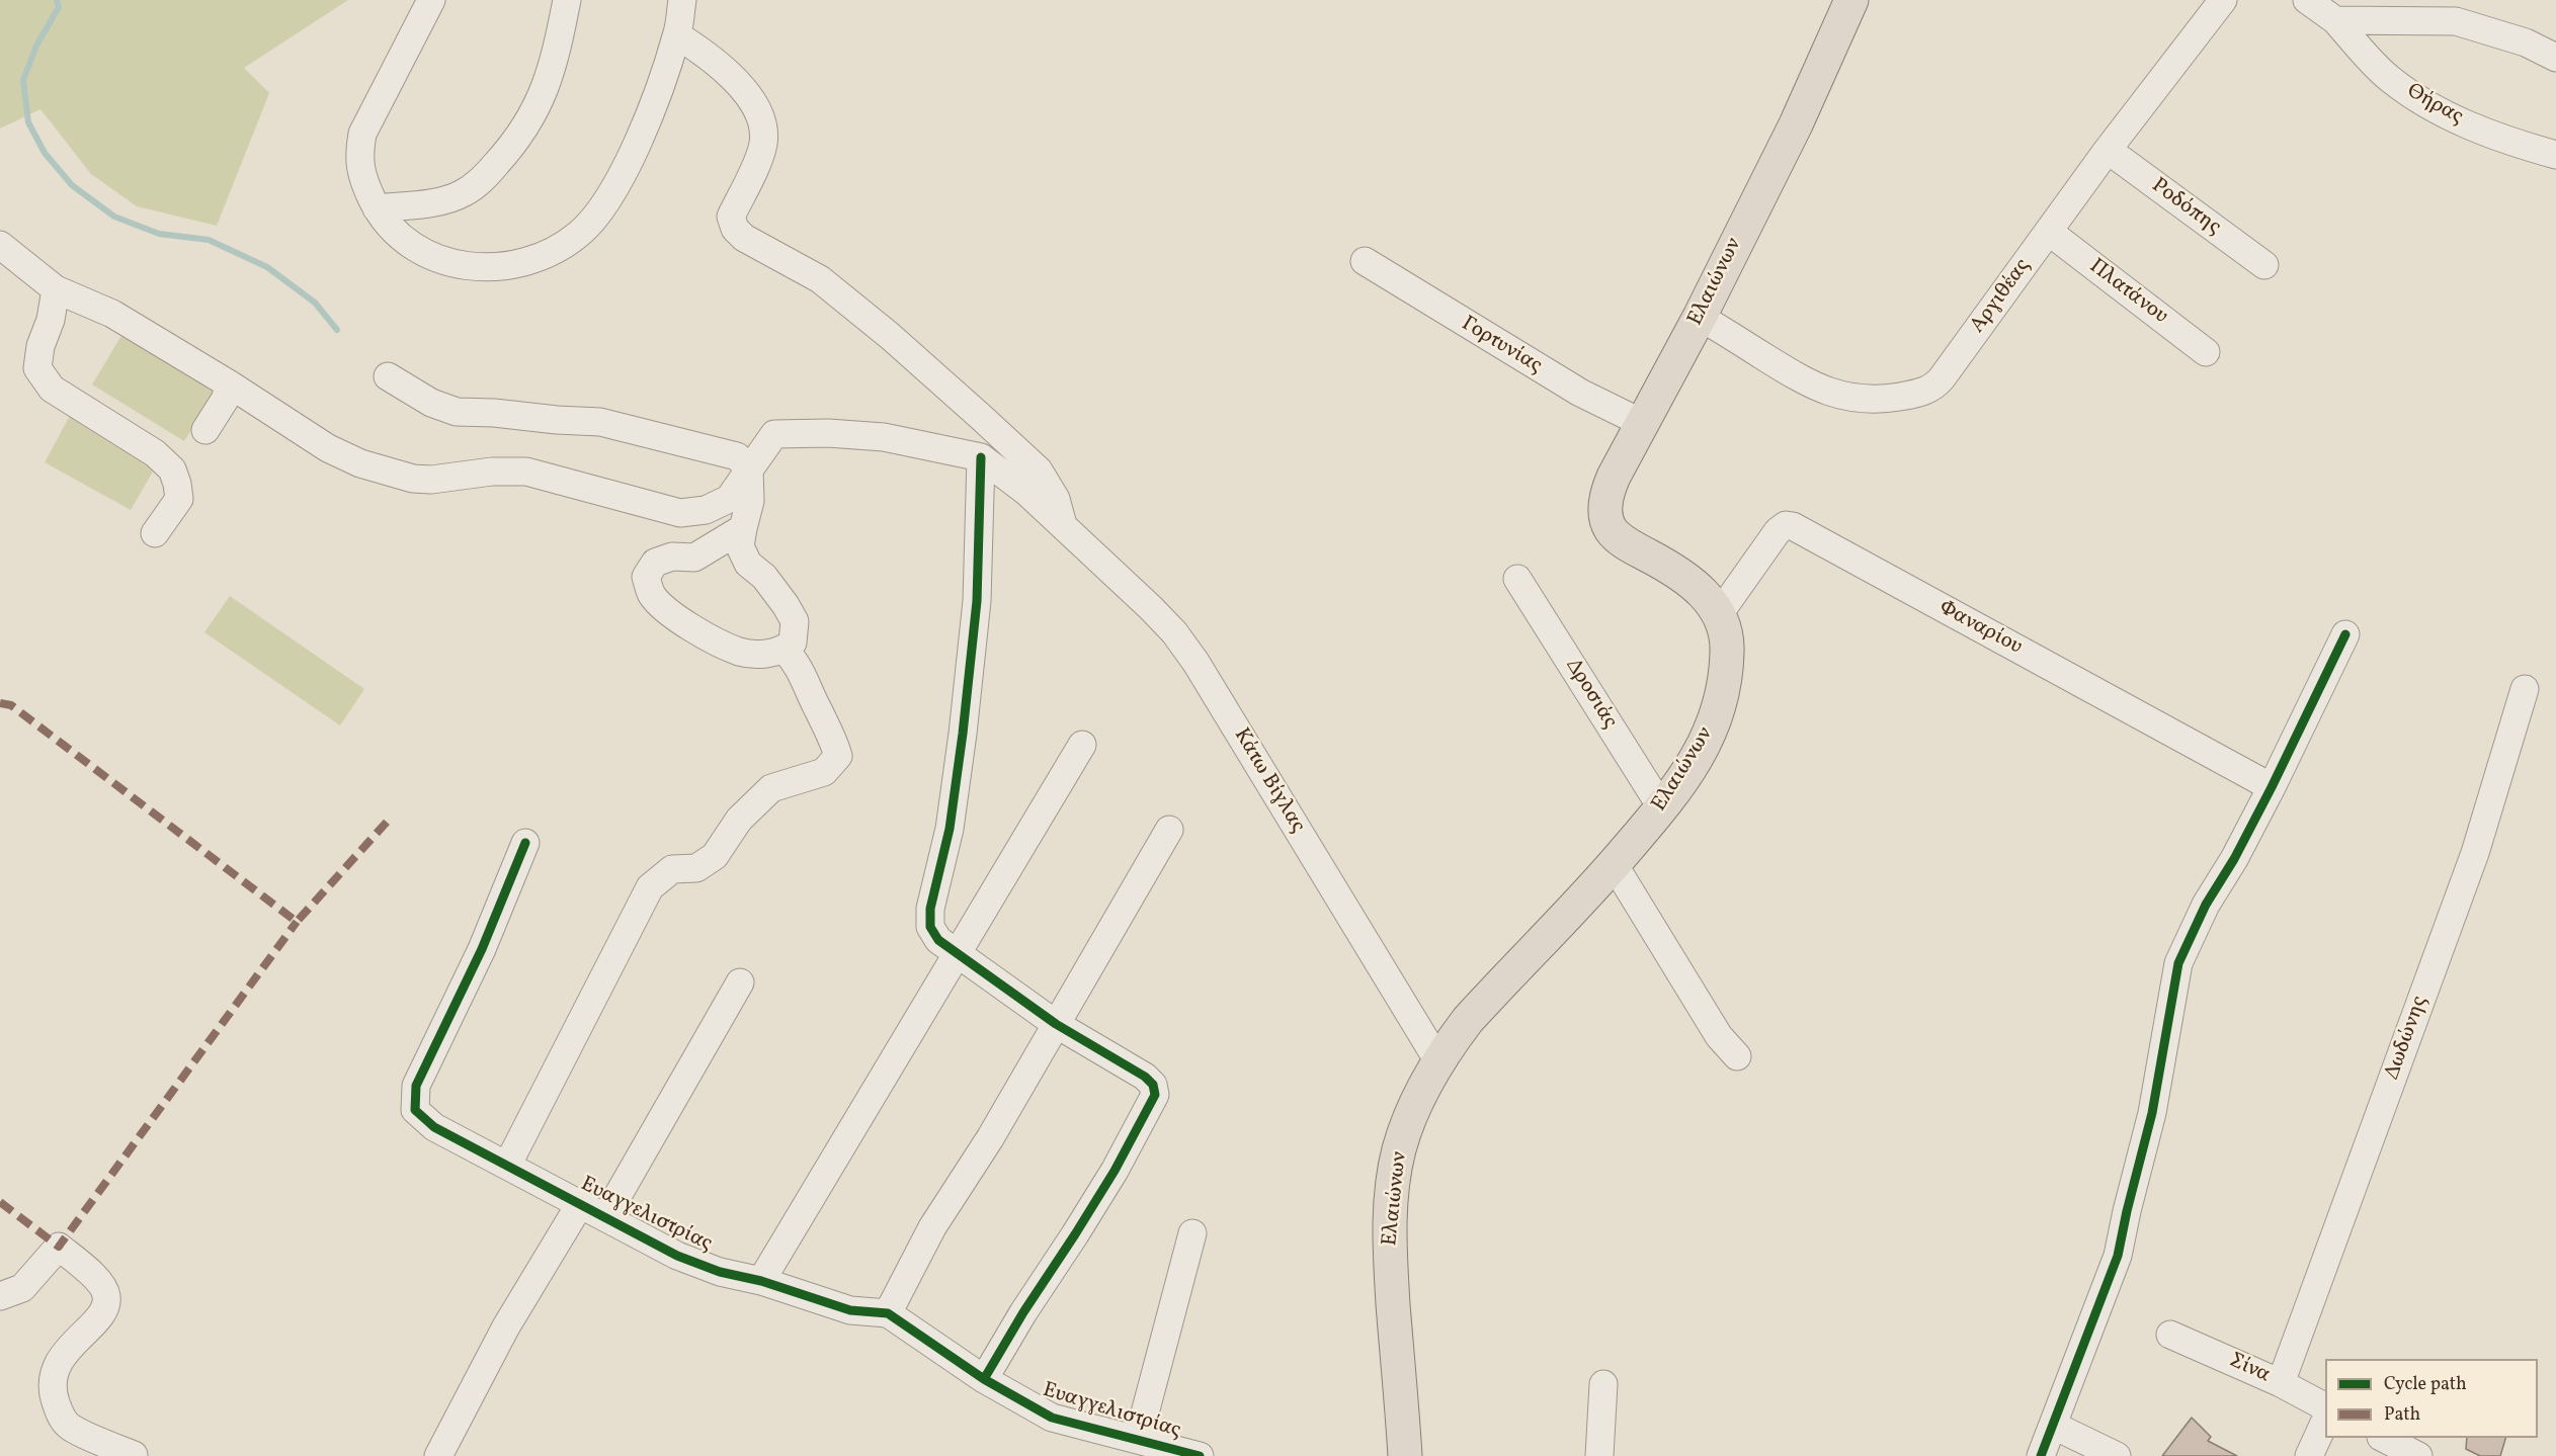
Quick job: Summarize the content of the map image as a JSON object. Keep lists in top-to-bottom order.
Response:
{
  "streets": {
    "main road": ["Ελαιώνων"],
    "street": [
      "Θήρας",
      "Ροδόπης",
      "Πλατάνου",
      "Αργιθέας",
      "Γορτυνίας",
      "Φαναρίου",
      "Δροσιάς",
      "Κάτω Βίγλας",
      "Δωδώνης",
      "Ευαγγελιστρίας",
      "Σίνα"
    ]
  },
  "crossings": [
    ["Ροδόπης", "Αργιθέας"],
    ["Ελαιώνων", "Αργιθέας"],
    ["Ελαιώνων", "Γορτυνίας"],
    ["Ελαιώνων", "Φαναρίου"],
    ["Ελαιώνων", "Δροσιάς"],
    ["Ελαιώνων", "Κάτω Βίγλας"],
    ["Πλατάνου", "Αργιθέας"],
    ["Δωδώνης", "Σίνα"]
  ],
  "legend": ["Cycle path", "Path"]
}
